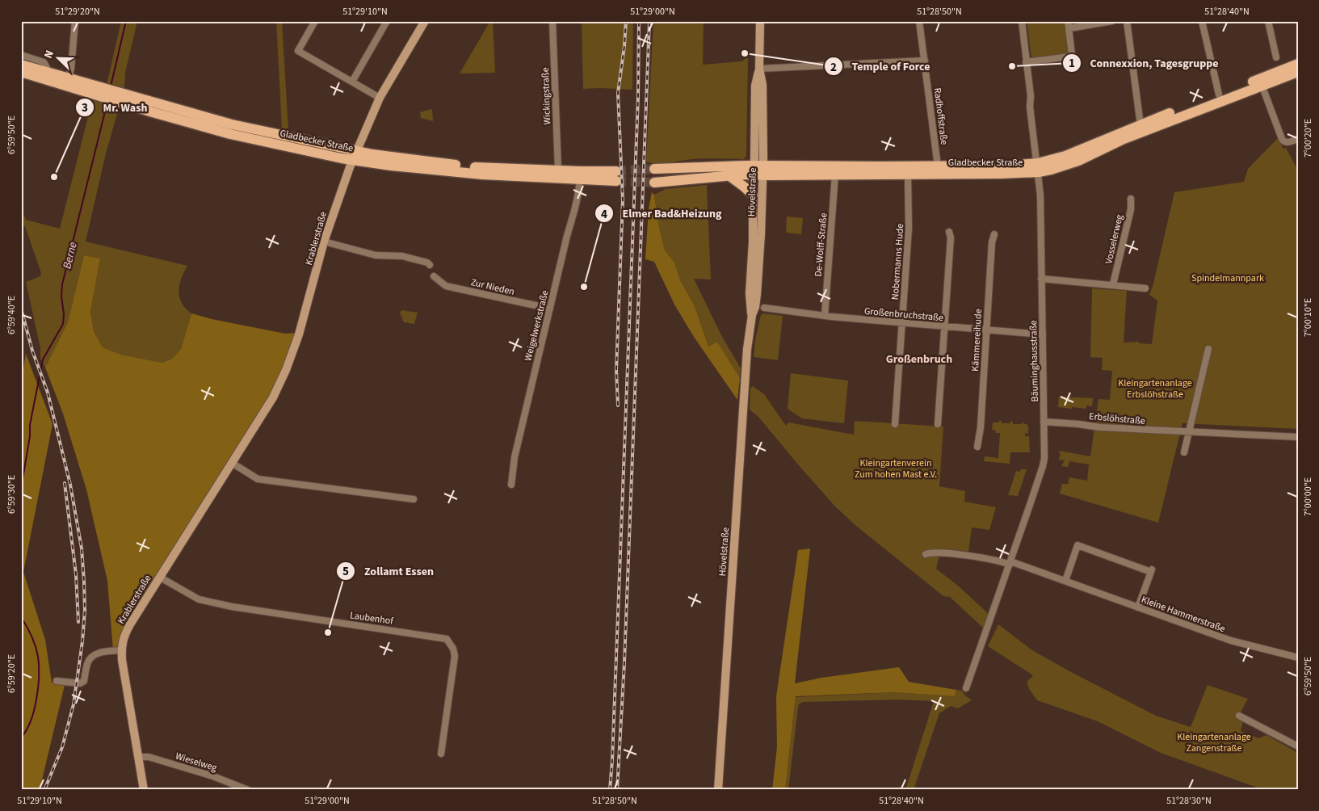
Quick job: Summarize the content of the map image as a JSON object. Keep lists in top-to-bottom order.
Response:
{
  "streets": {
    "main road": ["Gladbecker Straße", "Hövelstraße", "Krablerstraße"],
    "street": [
      "Wickingstraße",
      "Radhoffstraße",
      "Vosselerweg",
      "De-Wolff-Straße",
      "Nobermanns Hude",
      "Zur Nieden",
      "Großenbruchstraße",
      "Weigelwerkstraße",
      "Kämmereihude",
      "Bäuminghausstraße",
      "Erbslöhstraße",
      "Kleine Hammerstraße",
      "Laubenhof",
      "Wieselweg"
    ]
  },
  "crossings": [
    ["Wickingstraße", "Gladbecker Straße"],
    ["Radhoffstraße", "Gladbecker Straße"],
    ["Gladbecker Straße", "Hövelstraße"],
    ["Gladbecker Straße", "Krablerstraße"],
    ["Gladbecker Straße", "De-Wolff-Straße"],
    ["Gladbecker Straße", "Nobermanns Hude"],
    ["Gladbecker Straße", "Weigelwerkstraße"],
    ["Gladbecker Straße", "Bäuminghausstraße"],
    ["Krablerstraße", "Laubenhof"],
    ["Krablerstraße", "Wieselweg"],
    ["De-Wolff-Straße", "Großenbruchstraße"],
    ["Nobermanns Hude", "Großenbruchstraße"],
    ["Zur Nieden", "Weigelwerkstraße"],
    ["Großenbruchstraße", "Kämmereihude"],
    ["Großenbruchstraße", "Bäuminghausstraße"],
    ["Bäuminghausstraße", "Erbslöhstraße"],
    ["Bäuminghausstraße", "Kleine Hammerstraße"]
  ],
  "districts": ["Großenbruch"],
  "water": ["Berne"],
  "parks": [
    "Spindelmannpark",
    "Kleingartenanlage Erbslöhstraße",
    "Kleingartenverein Zum hohen Mast e.V.",
    "Kleingartenanlage Zangenstraße"
  ],
  "places": [
    "Temple of Force",
    "Connexxion, Tagesgruppe",
    "Mr. Wash",
    "Elmer Bad&Heizung",
    "Zollamt Essen"
  ],
  "north": "top left",
  "coordinates": [
    "51°29'20\"N",
    "51°29'10\"N",
    "51°29'00\"N",
    "51°28'50\"N",
    "51°28'40\"N",
    "6°59'50\"E",
    "7°00'20\"E",
    "6°59'40\"E",
    "7°00'10\"E",
    "6°59'30\"E",
    "7°00'00\"E",
    "6°59'20\"E",
    "51°28'30\"N"
  ]
}
